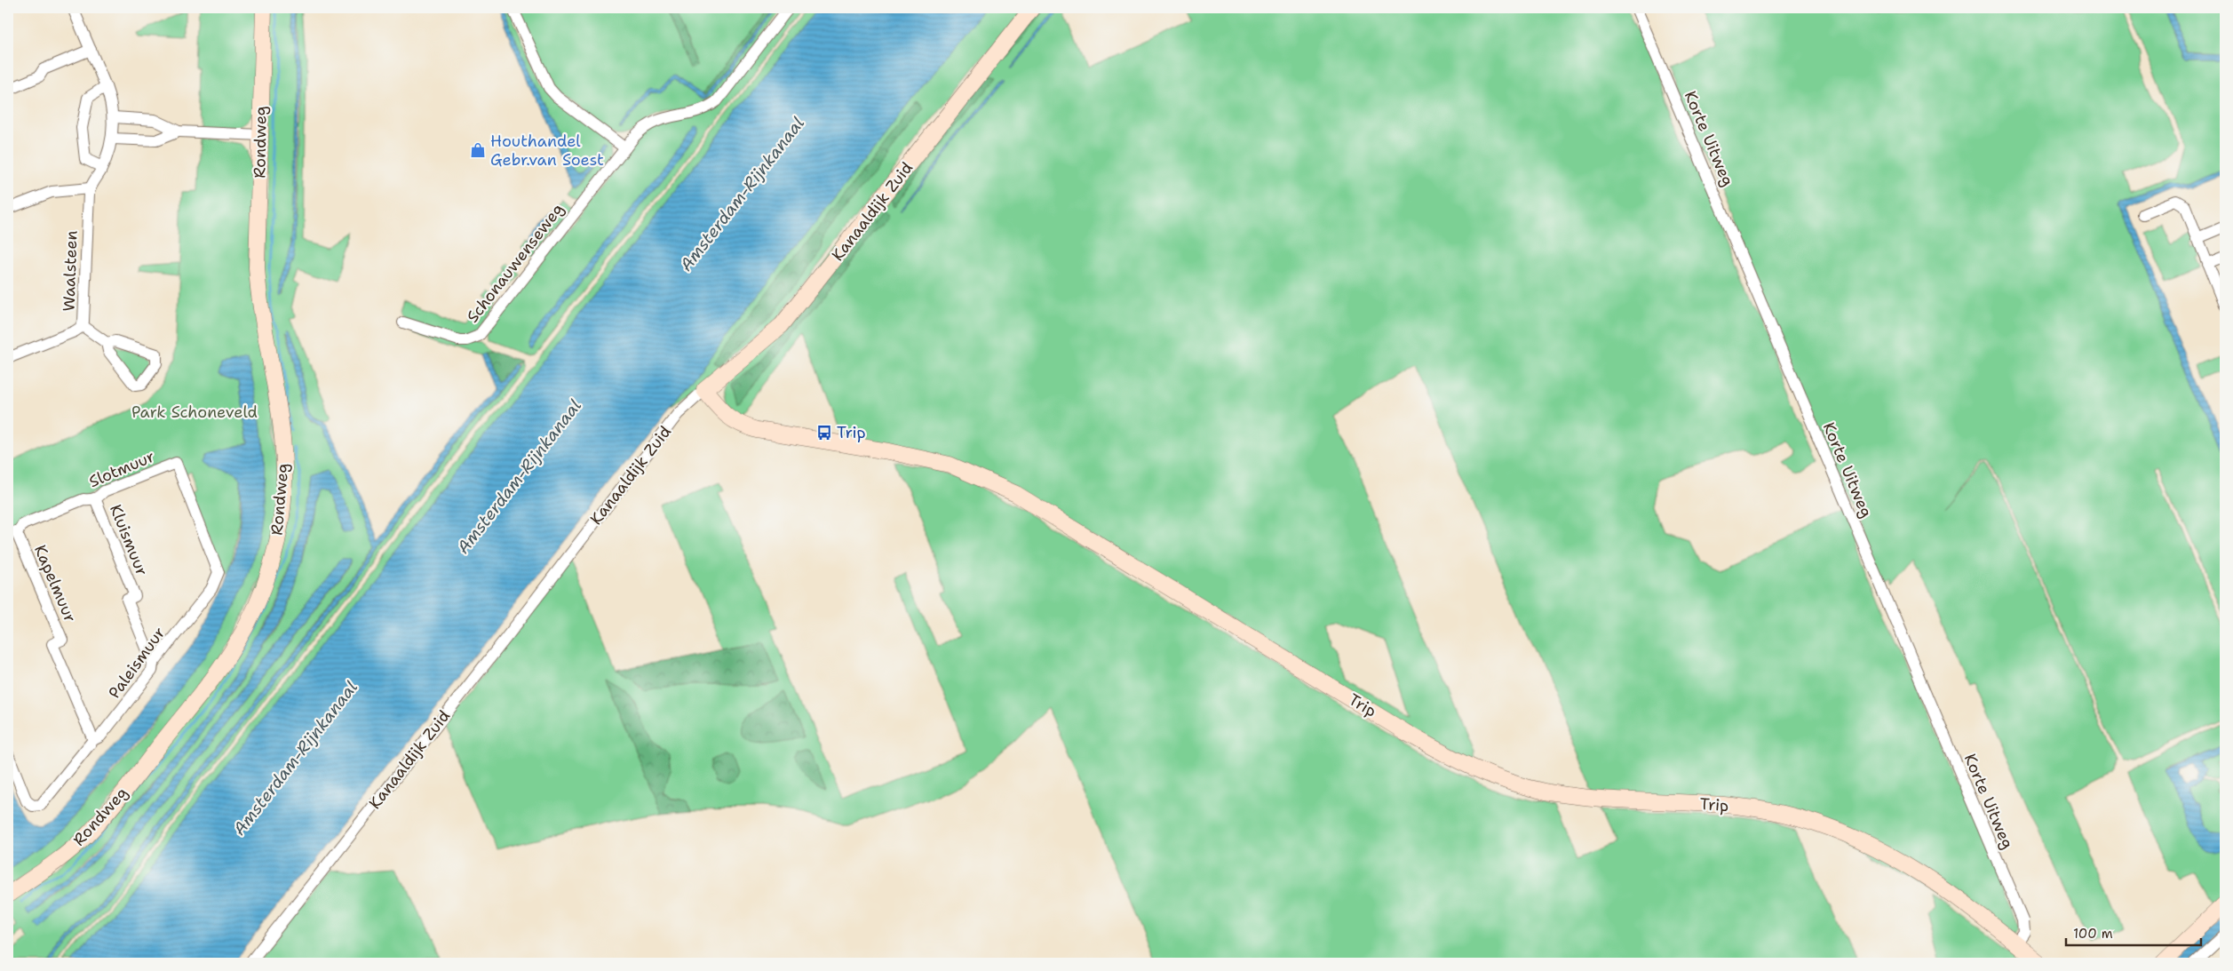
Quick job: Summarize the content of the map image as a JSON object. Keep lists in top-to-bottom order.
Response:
{
  "streets": {
    "street": [
      "Korte Uitweg",
      "Rondweg",
      "Kanaaldijk Zuid",
      "Schonauwenseweg",
      "Waalsteen",
      "Slotmuur",
      "Kluismuur",
      "Kapelmuur",
      "Paleismuur",
      "Trip"
    ]
  },
  "crossings": [
    ["Korte Uitweg", "Trip"],
    ["Kanaaldijk Zuid", "Trip"],
    ["Slotmuur", "Kluismuur"],
    ["Slotmuur", "Kapelmuur"],
    ["Slotmuur", "Paleismuur"],
    ["Kluismuur", "Paleismuur"],
    ["Kapelmuur", "Paleismuur"]
  ],
  "water": ["Amsterdam-Rijnkanaal"],
  "parks": ["Park Schoneveld"],
  "places": {
    "shop": ["Houthandel Gebr.van Soest"],
    "bus stop": ["Trip"]
  },
  "scale_bar": "100 m"
}
